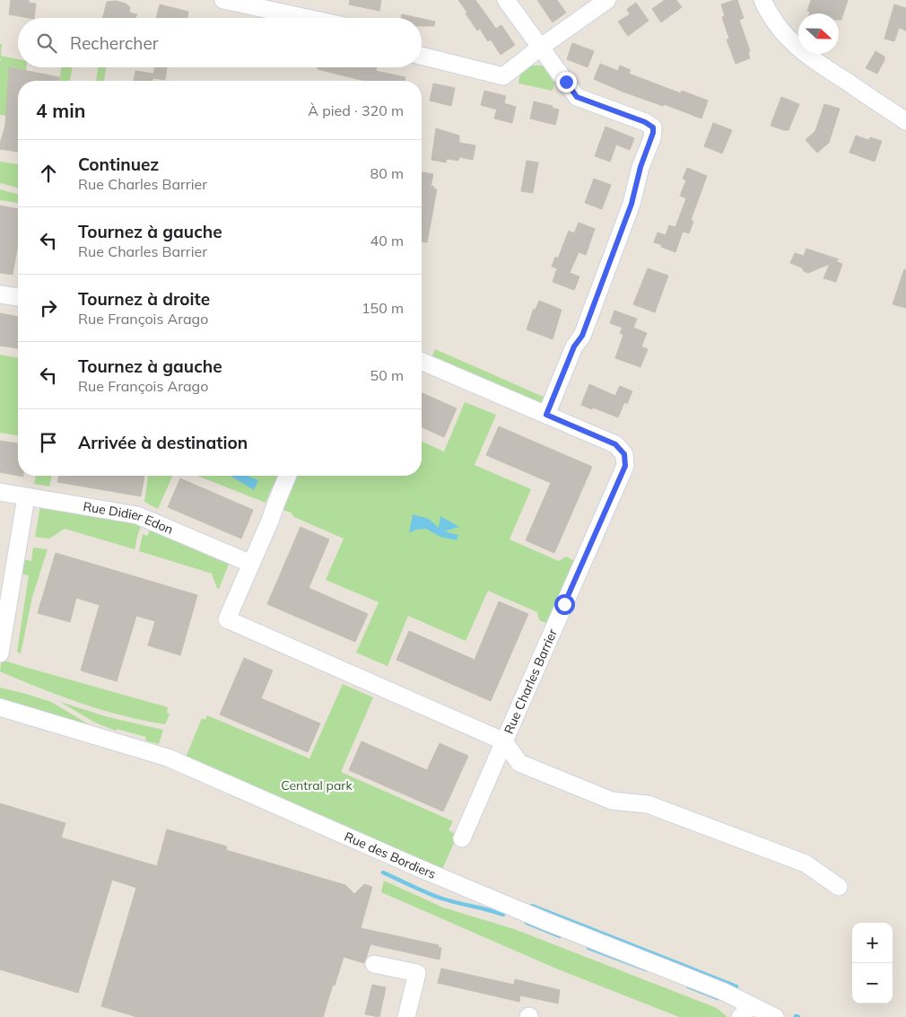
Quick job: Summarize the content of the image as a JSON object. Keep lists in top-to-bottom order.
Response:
{
  "streets": {
    "street": ["Rue Didier Edon", "Rue Charles Barrier", "Rue des Bordiers"]
  },
  "crossings": [
    ["Rue Didier Edon", "Rue Charles Barrier"]
  ],
  "parks": ["Central park"],
  "north": "right",
  "page": {
    "search": "Rechercher",
    "heading": ["4 min", "À pied · 320 m"],
    "list": [
      ["Continuez", "Rue Charles Barrier", "80 m"],
      ["Tournez à gauche", "Rue Charles Barrier", "40 m"],
      ["Tournez à droite", "Rue François Arago", "150 m"],
      ["Tournez à gauche", "Rue François Arago", "50 m"],
      "Arrivée à destination"
    ],
    "map_buttons": ["+", "−"]
  }
}
